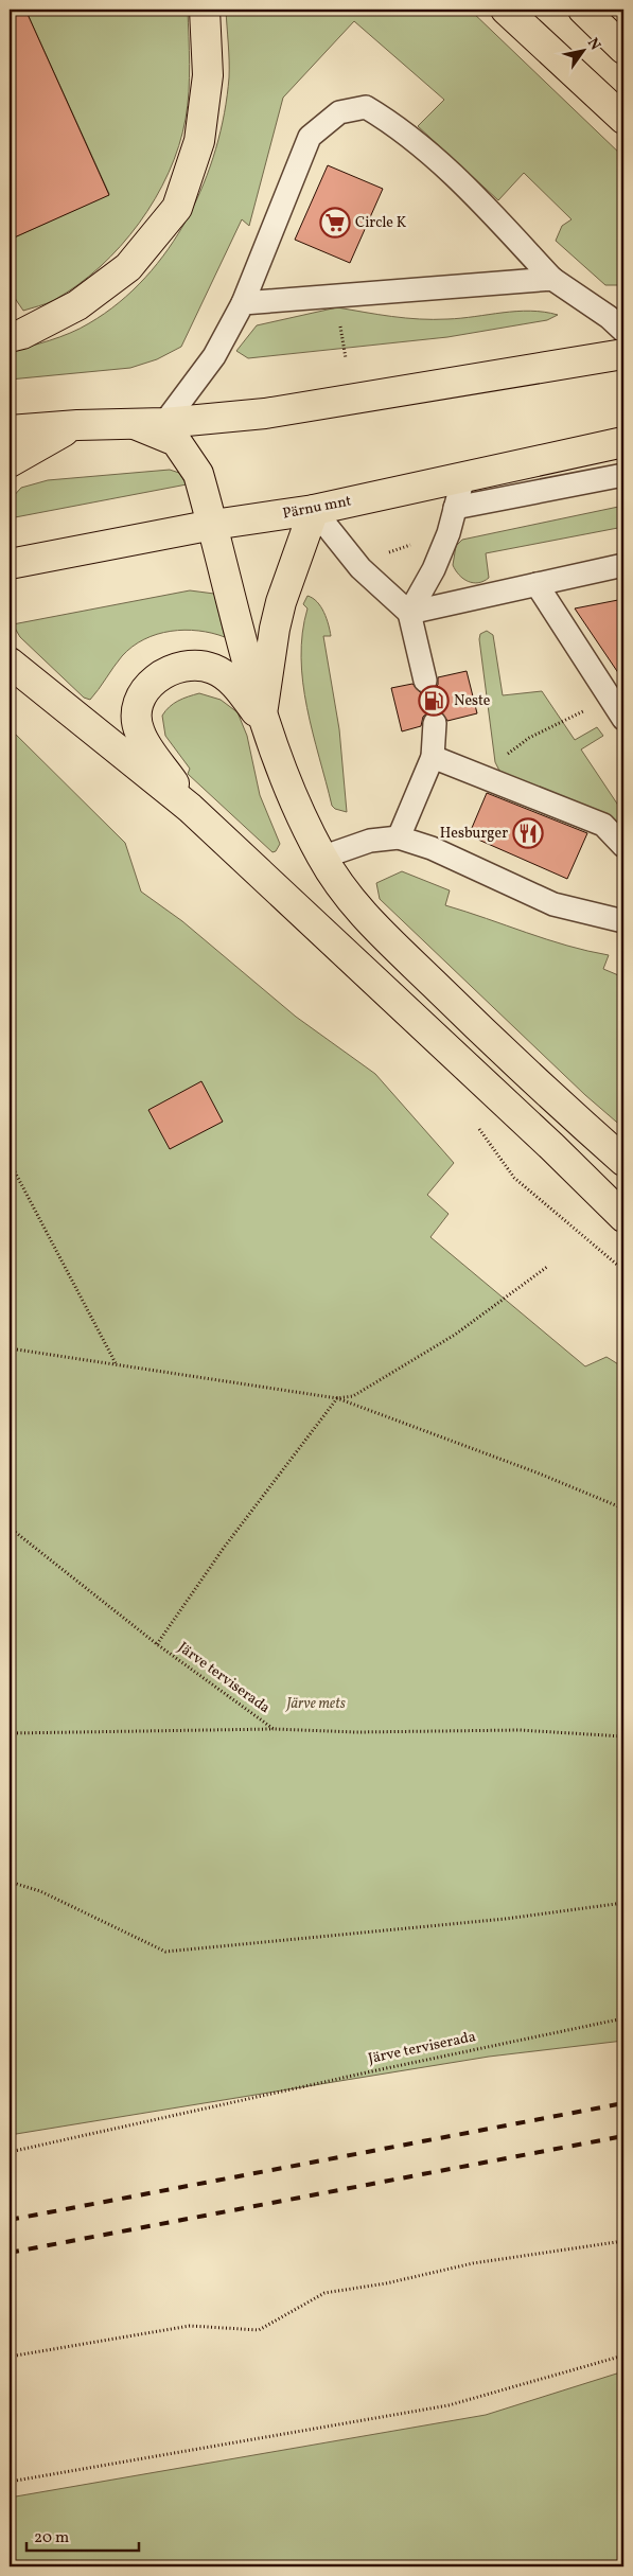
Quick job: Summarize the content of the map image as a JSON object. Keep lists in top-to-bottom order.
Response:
{
  "streets": {
    "main road": ["Pärnu mnt"],
    "path": ["Järve terviserada"]
  },
  "parks": ["Järve mets"],
  "places": {
    "supermarket": ["Circle K"],
    "fuel station": ["Neste"],
    "restaurant": ["Hesburger"]
  },
  "scale_bar": "20 m",
  "north": "top right"
}
